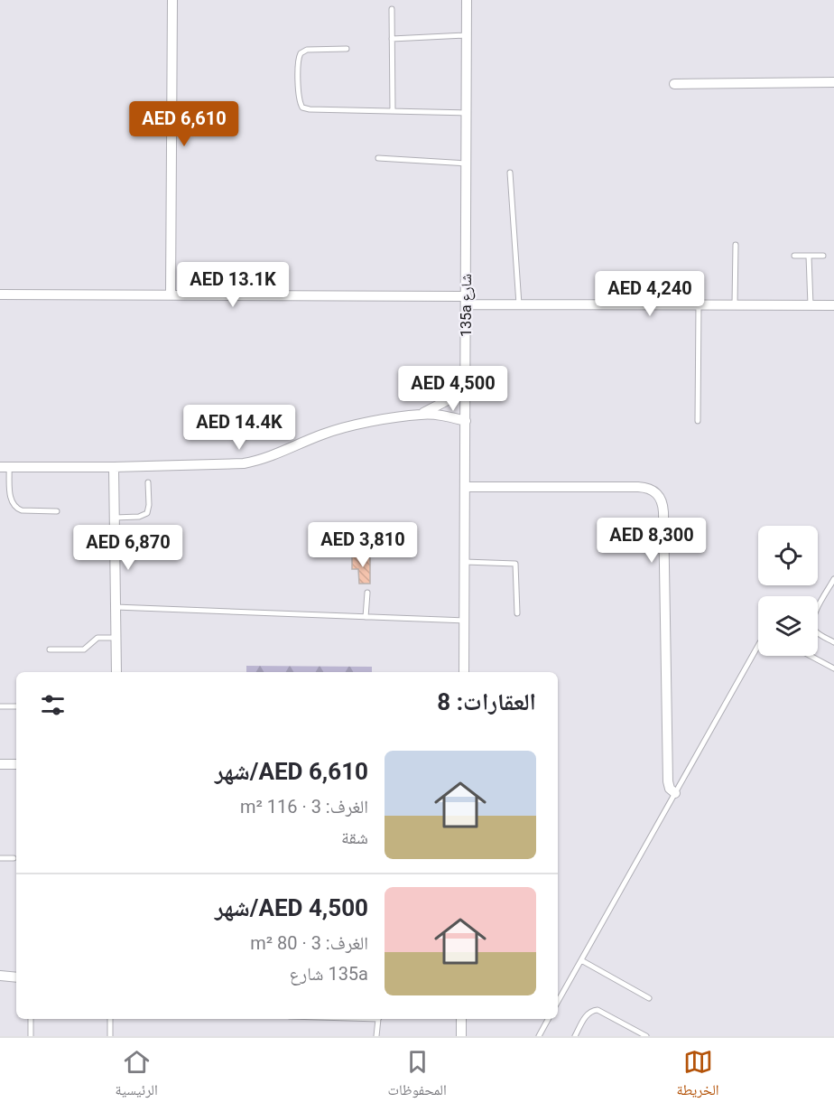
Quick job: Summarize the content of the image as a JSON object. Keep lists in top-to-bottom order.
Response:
{
  "streets": {
    "street": ["135a شارع"]
  },
  "page": {
    "price": [
      "AED 6,610",
      "AED 13.1K",
      "AED 4,240",
      "AED 4,500",
      "AED 14.4K",
      "AED 8,300",
      "AED 3,810",
      "AED 6,870"
    ],
    "heading": "العقارات: 8",
    "list": [
      {
        "name": "AED 6,610/شهر",
        "note": "الغرف: 3 · 116 m² · شقة"
      },
      {
        "name": "AED 4,500/شهر",
        "note": "الغرف: 3 · 80 m² · 135a شارع"
      }
    ],
    "tabs": ["الخريطة", "المحفوظات", "الرئيسية"]
  }
}
